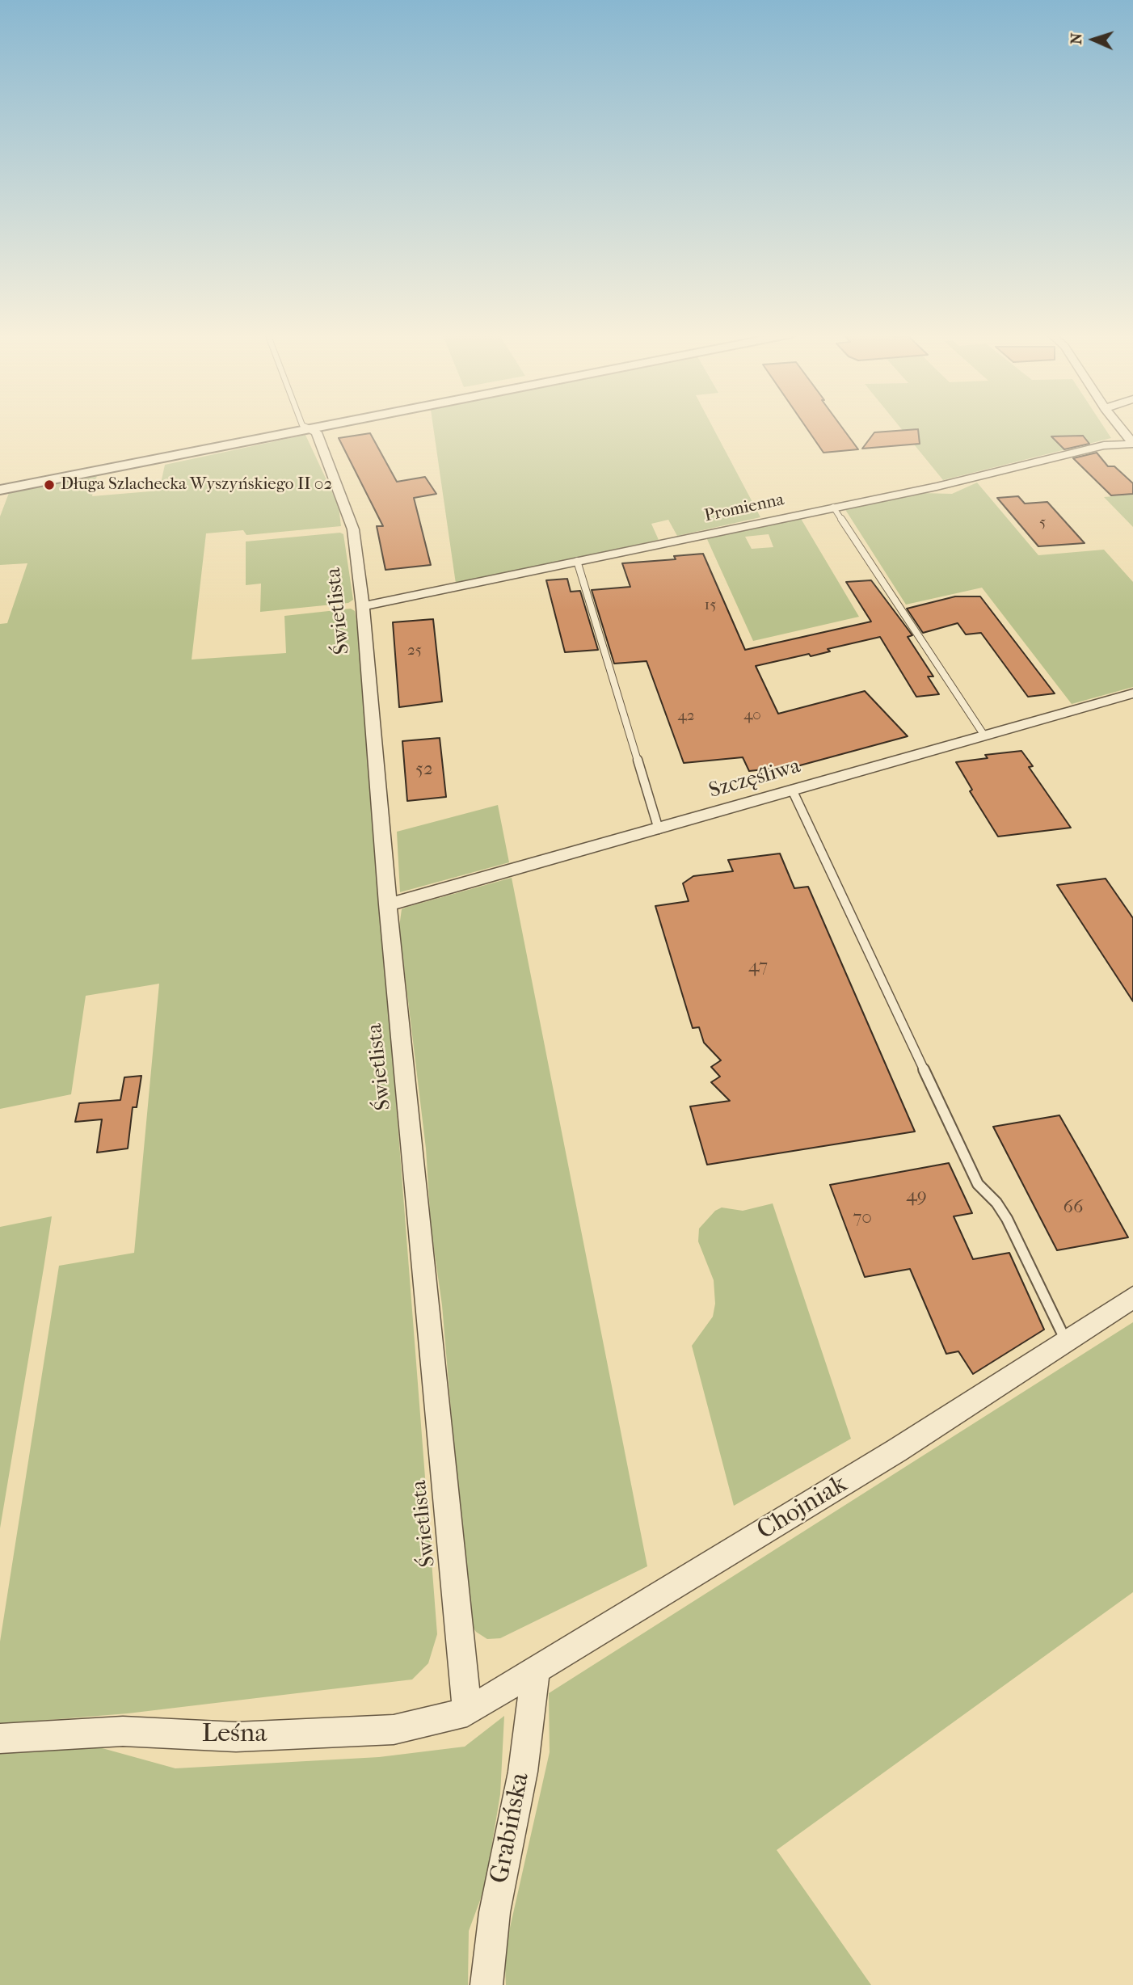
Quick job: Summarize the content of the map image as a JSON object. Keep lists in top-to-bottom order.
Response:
{
  "streets": {
    "street": [
      "Promienna",
      "Świetlista",
      "Szczęśliwa",
      "Chojniak",
      "Leśna",
      "Grabińska"
    ]
  },
  "crossings": [
    ["Promienna", "Świetlista"],
    ["Świetlista", "Szczęśliwa"],
    ["Świetlista", "Chojniak"],
    ["Świetlista", "Leśna"],
    ["Chojniak", "Leśna"],
    ["Chojniak", "Grabińska"]
  ],
  "places": ["Długa Szlachecka Wyszyńskiego II 02"],
  "house_numbers": [
    "5",
    "15",
    "25",
    "40",
    "42",
    "52",
    "47",
    "49",
    "66",
    "70"
  ],
  "north": "left"
}
